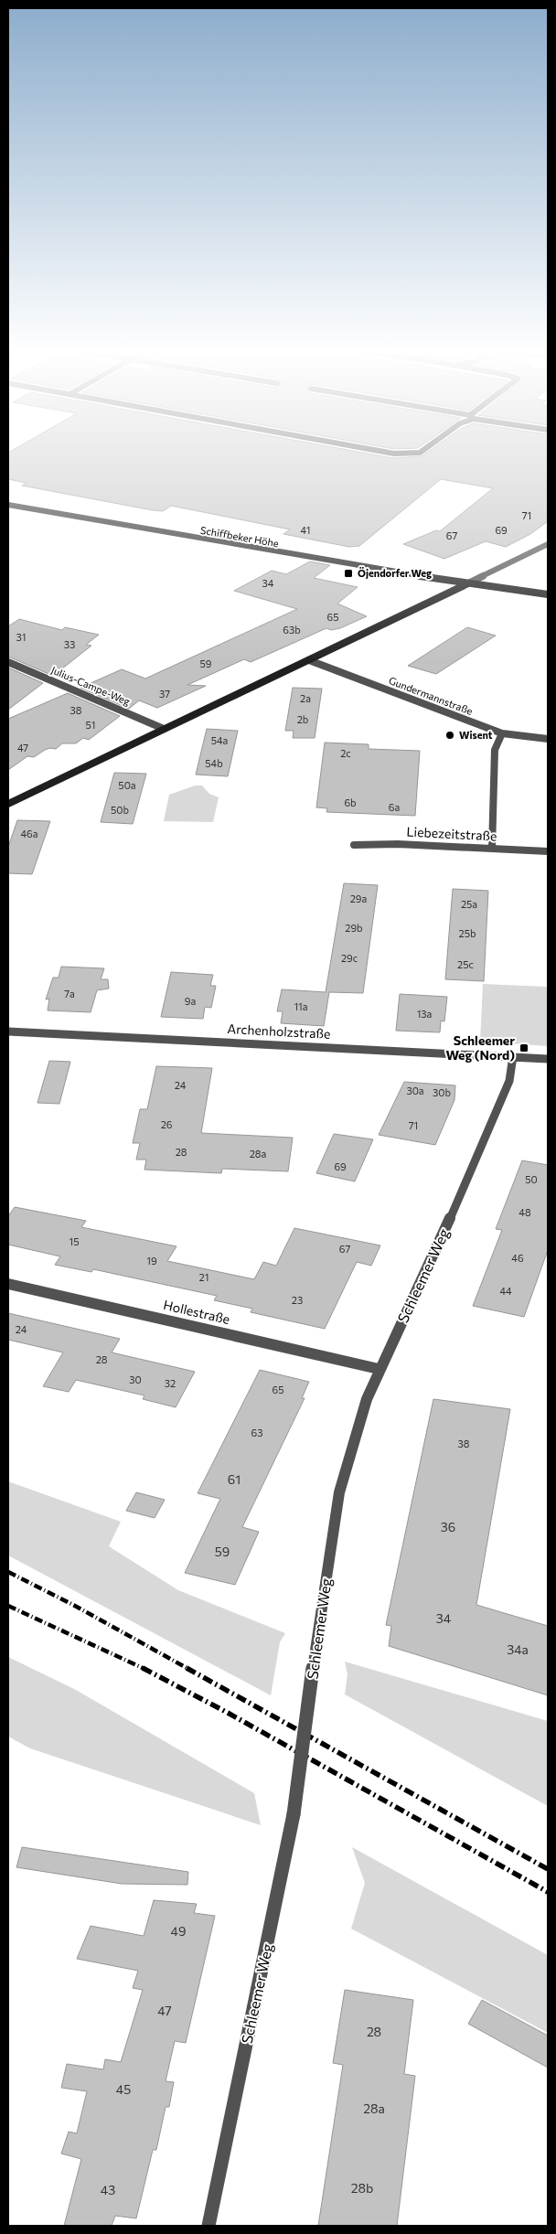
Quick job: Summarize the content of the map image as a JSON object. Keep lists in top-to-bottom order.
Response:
{
  "streets": {
    "street": [
      "Schiffbeker Höhe",
      "Julius-Campe-Weg",
      "Gundermannstraße",
      "Liebezeitstraße",
      "Archenholzstraße",
      "Schleemer Weg",
      "Hollestraße"
    ]
  },
  "crossings": [
    ["Archenholzstraße", "Schleemer Weg"],
    ["Schleemer Weg", "Hollestraße"]
  ],
  "places": {
    "transit": ["Öjendorfer Weg", "Schleemer Weg (Nord)"],
    "other": ["Wisent"]
  },
  "house_numbers": [
    "71",
    "41",
    "69",
    "67",
    "34",
    "65",
    "63b",
    "31",
    "33",
    "59",
    "37",
    "2a",
    "38",
    "2b",
    "51",
    "54a",
    "47",
    "2c",
    "54b",
    "50a",
    "6b",
    "6a",
    "50b",
    "46a",
    "29a",
    "25a",
    "29b",
    "25b",
    "29c",
    "25c",
    "7a",
    "9a",
    "11a",
    "13a",
    "24",
    "30a",
    "30b",
    "26",
    "71",
    "28",
    "28a",
    "69",
    "50",
    "48",
    "15",
    "67",
    "46",
    "19",
    "21",
    "44",
    "23",
    "24",
    "28",
    "30",
    "32",
    "65",
    "63",
    "38",
    "61",
    "36",
    "59",
    "34",
    "34a",
    "49",
    "47",
    "28",
    "45",
    "28a",
    "28b",
    "43"
  ]
}
